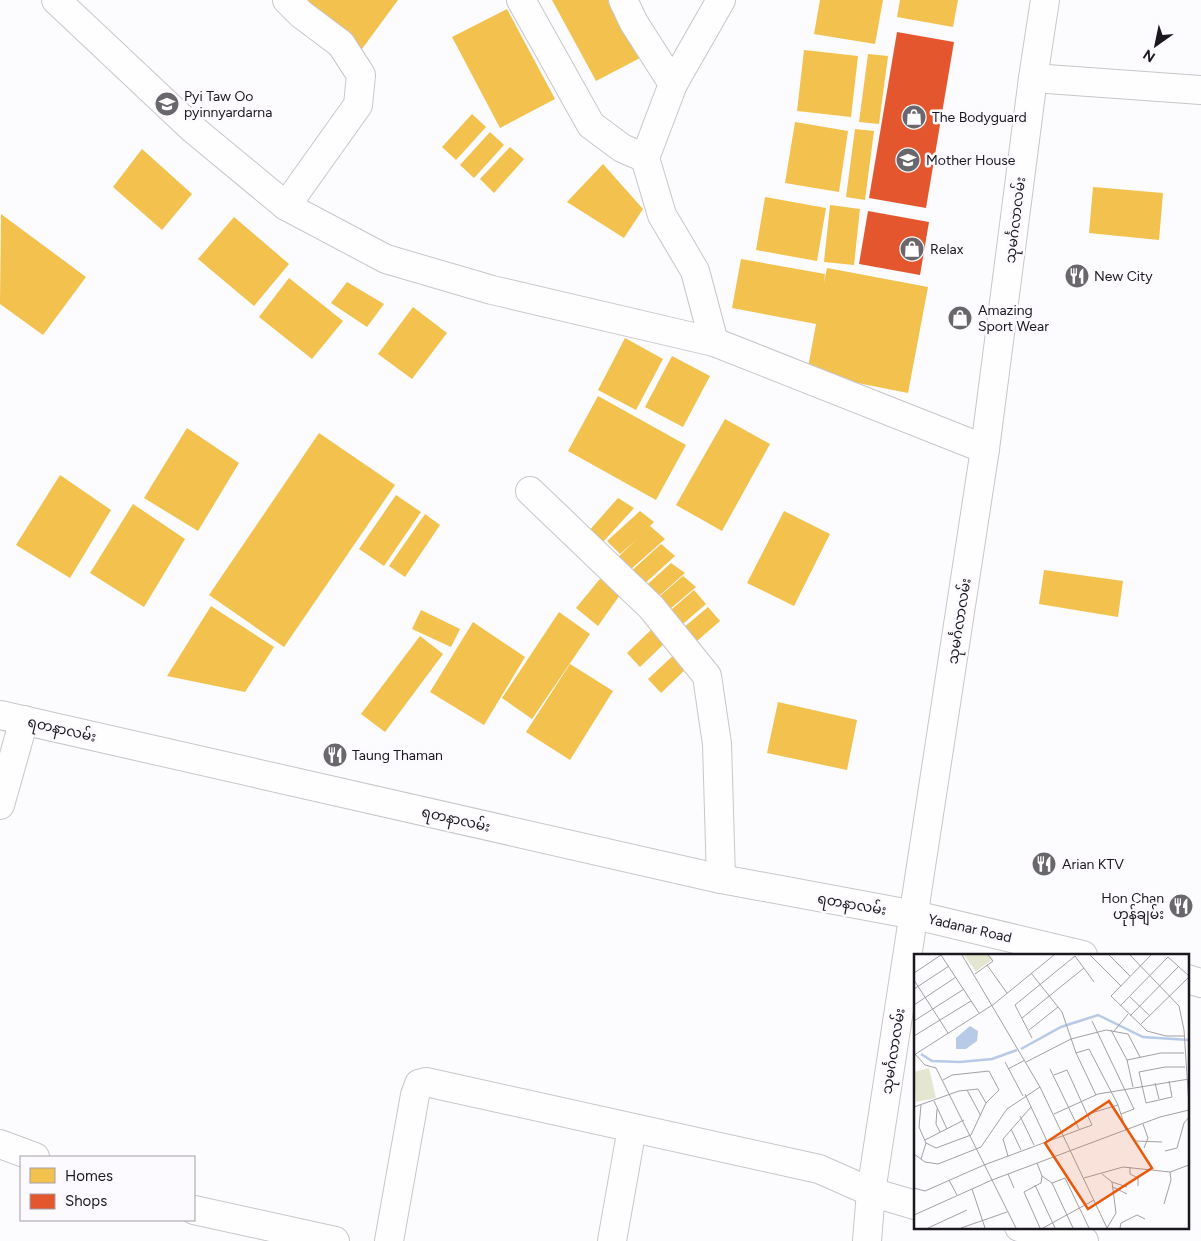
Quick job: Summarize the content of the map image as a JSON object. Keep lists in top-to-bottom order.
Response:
{
  "streets": {
    "street": ["သုမင်္ဂလာလမ်း", "ရတနာလမ်း", "Yadanar Road"]
  },
  "crossings": [
    ["သုမင်္ဂလာလမ်း", "ရတနာလမ်း"],
    ["သုမင်္ဂလာလမ်း", "Yadanar Road"],
    ["ရတနာလမ်း", "Yadanar Road"]
  ],
  "places": {
    "school or university": ["Pyi Taw Oo pyinnyardarna", "Mother House"],
    "shop": ["The Bodyguard", "Relax", "Amazing Sport Wear"],
    "restaurant": [
      "New City",
      "Taung Thaman",
      "Arian KTV",
      "Hon Chan ဟုန်ချမ်း"
    ]
  },
  "legend": ["Homes", "Shops"],
  "north": "bottom left"
}
